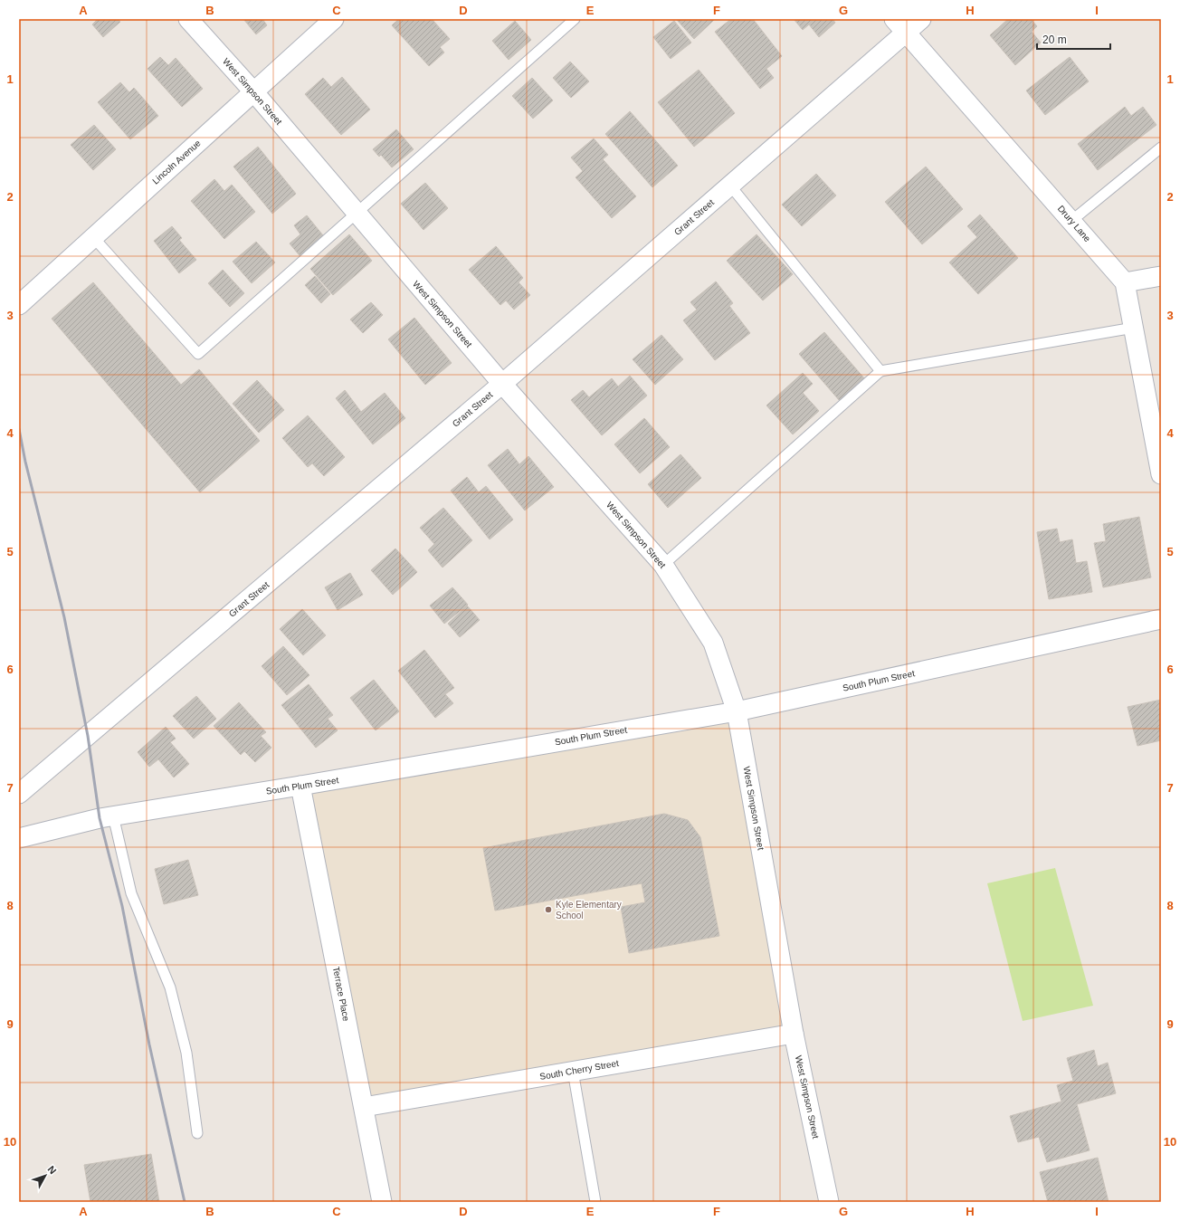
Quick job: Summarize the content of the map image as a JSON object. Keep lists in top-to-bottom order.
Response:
{
  "streets": {
    "street": [
      "West Simpson Street",
      "Lincoln Avenue",
      "Grant Street",
      "Drury Lane",
      "South Plum Street",
      "Terrace Place",
      "South Cherry Street"
    ]
  },
  "crossings": [
    ["West Simpson Street", "Lincoln Avenue"],
    ["West Simpson Street", "Grant Street"],
    ["West Simpson Street", "South Plum Street"],
    ["West Simpson Street", "South Cherry Street"],
    ["Grant Street", "Drury Lane"],
    ["South Plum Street", "Terrace Place"],
    ["Terrace Place", "South Cherry Street"]
  ],
  "places": ["Kyle Elementary School"],
  "scale_bar": "20 m",
  "north": "top right",
  "grid": {
    "columns": [
      "A",
      "B",
      "C",
      "D",
      "E",
      "F",
      "G",
      "H",
      "I"
    ],
    "rows": [
      "1",
      "2",
      "3",
      "4",
      "5",
      "6",
      "7",
      "8",
      "9",
      "10"
    ]
  }
}
